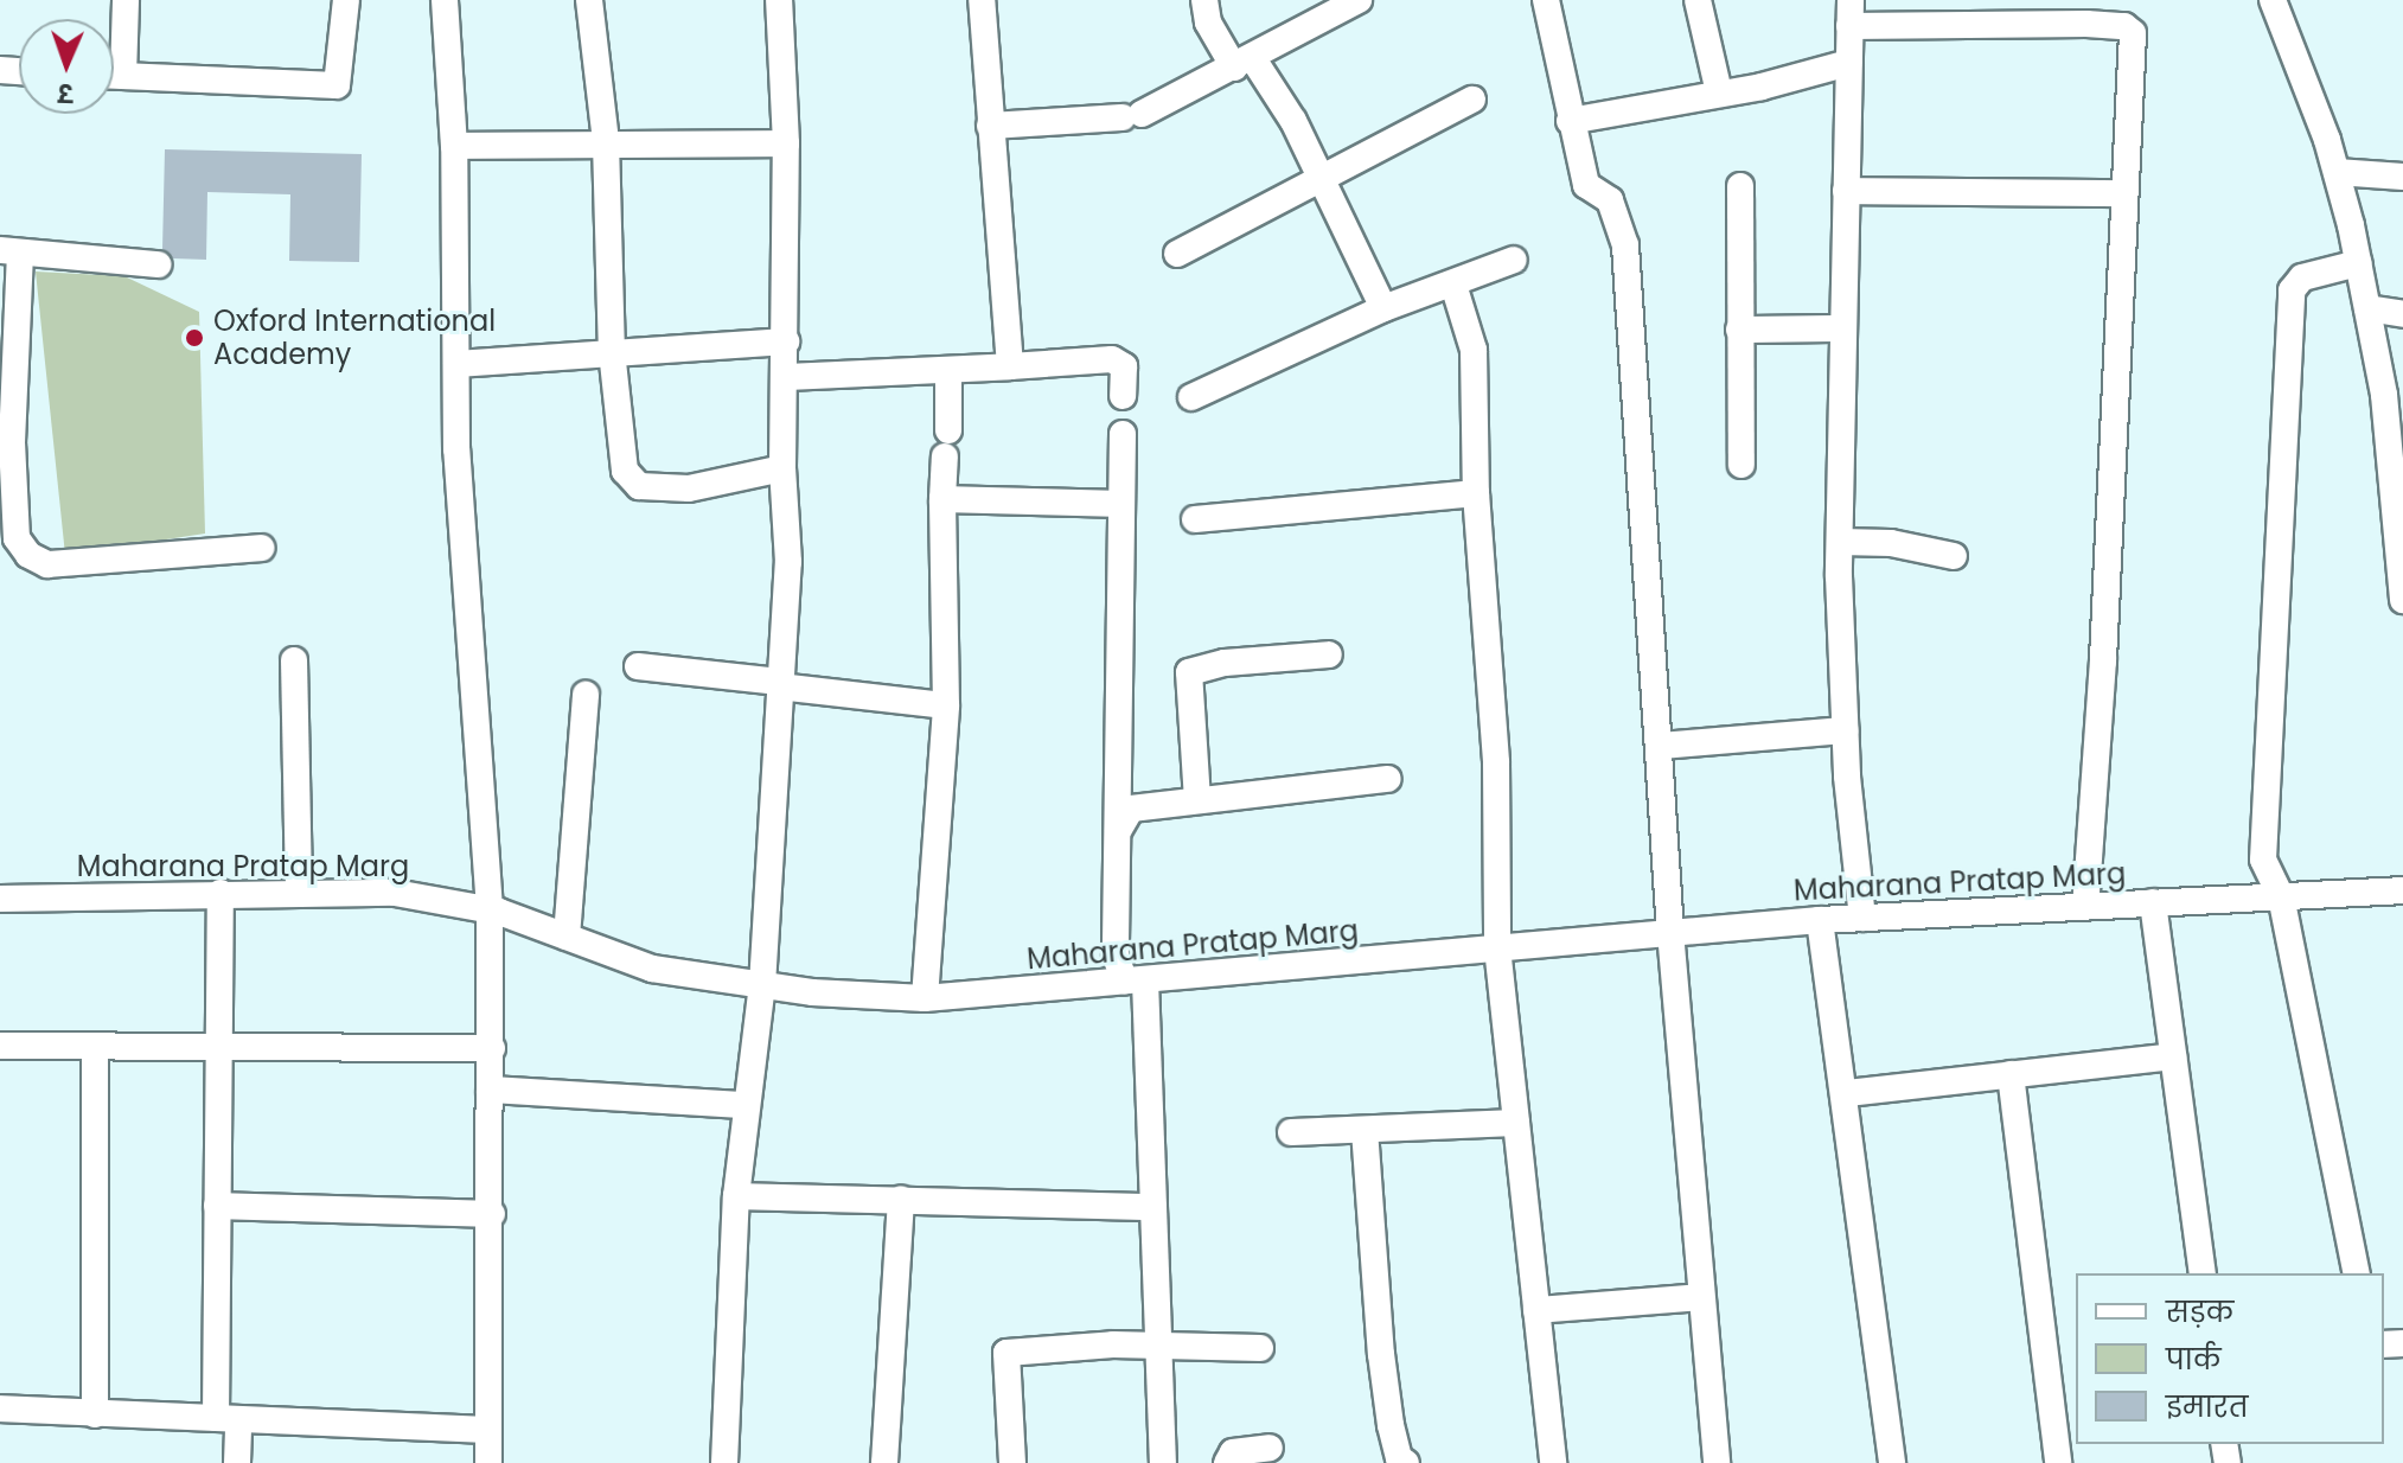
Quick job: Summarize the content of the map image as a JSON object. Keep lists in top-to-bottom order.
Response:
{
  "streets": {
    "street": ["Maharana Pratap Marg"]
  },
  "places": ["Oxford International Academy"],
  "legend": ["सड़क", "पार्क", "इमारत"],
  "north": "bottom"
}
